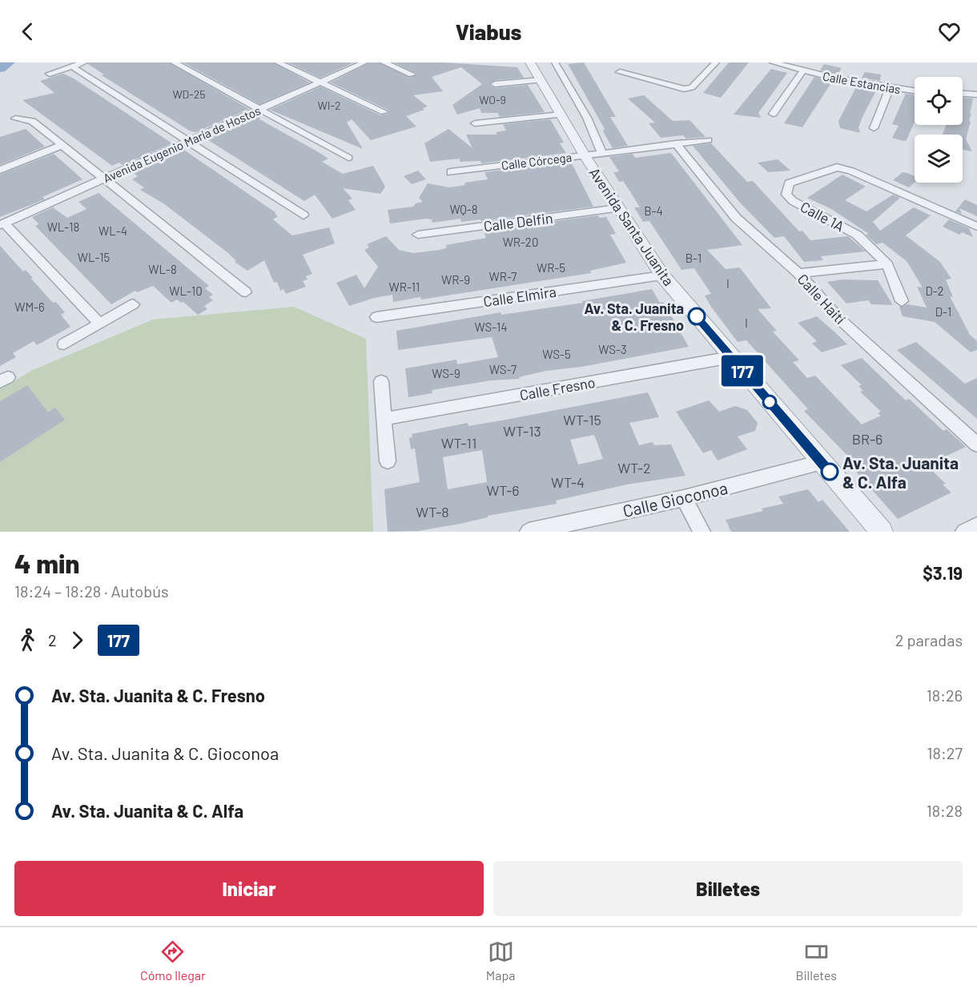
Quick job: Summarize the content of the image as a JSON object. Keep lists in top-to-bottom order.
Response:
{
  "streets": {
    "street": [
      "Calle Estancias",
      "Avenida Eugenio María de Hostos",
      "Calle Córcega",
      "Calle 1A",
      "Calle Delfin",
      "Avenida Santa Juanita",
      "Calle Elmira",
      "Calle Haití",
      "Calle Fresno",
      "Calle Gioconoa"
    ]
  },
  "crossings": [
    ["Calle Córcega", "Avenida Santa Juanita"],
    ["Calle Córcega", "Calle Haití"],
    ["Calle Delfin", "Avenida Santa Juanita"],
    ["Avenida Santa Juanita", "Calle Elmira"],
    ["Avenida Santa Juanita", "Calle Fresno"],
    ["Avenida Santa Juanita", "Calle Gioconoa"]
  ],
  "places": ["Av. Sta. Juanita & C. Fresno", "Av. Sta. Juanita & C. Alfa"],
  "lines": ["bus line 177"],
  "house_numbers": [
    "WD-25",
    "WO-9",
    "WI-2",
    "WQ-8",
    "B-4",
    "WL-18",
    "WL-4",
    "WR-20",
    "WL-15",
    "B-1",
    "WR-5",
    "WL-8",
    "WR-7",
    "WR-9",
    "I",
    "WR-11",
    "WL-10",
    "D-2",
    "WM-6",
    "D-1",
    "I",
    "WS-14",
    "WS-3",
    "WS-5",
    "WS-7",
    "WS-9",
    "WT-15",
    "WT-13",
    "BR-6",
    "WT-11",
    "WT-2",
    "WT-4",
    "WT-6",
    "WT-8"
  ],
  "page": {
    "header": "Viabus",
    "on_map": "177",
    "heading": ["4 min", "18:24 – 18:28 · Autobús", "$3.19"],
    "legs": ["2", "177", "2 paradas"],
    "list": [
      {
        "name": "Av. Sta. Juanita & C. Fresno",
        "value": "18:26"
      },
      {
        "name": "Av. Sta. Juanita & C. Gioconoa",
        "value": "18:27"
      },
      {
        "name": "Av. Sta. Juanita & C. Alfa",
        "value": "18:28"
      }
    ],
    "buttons": ["Iniciar", "Billetes"],
    "tabs": ["Cómo llegar", "Mapa", "Billetes"]
  }
}
